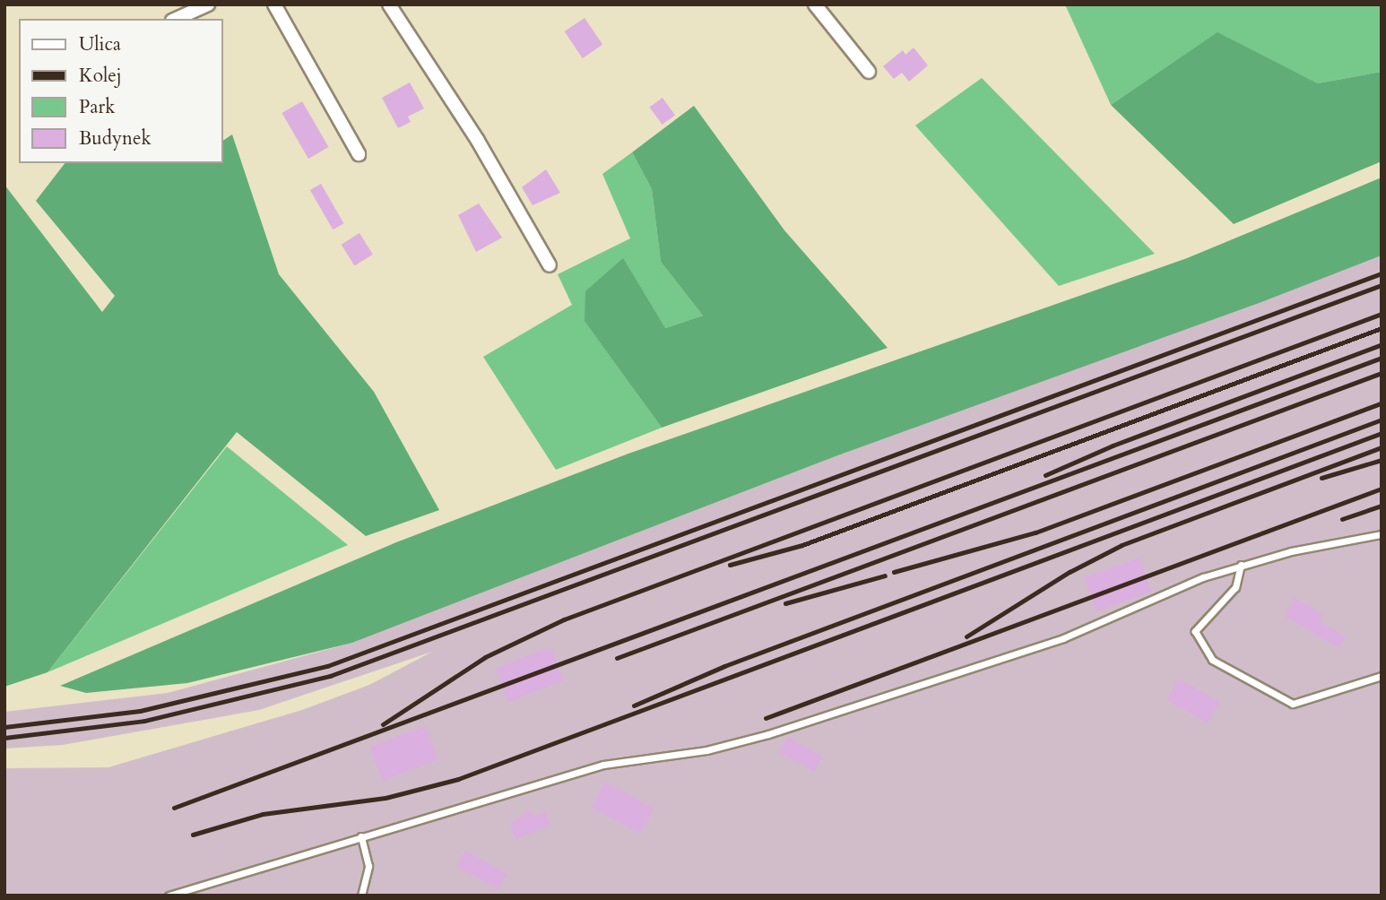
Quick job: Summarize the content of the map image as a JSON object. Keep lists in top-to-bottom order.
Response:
{
  "legend": [
    "Ulica",
    "Kolej",
    "Park",
    "Budynek"
  ]
}
